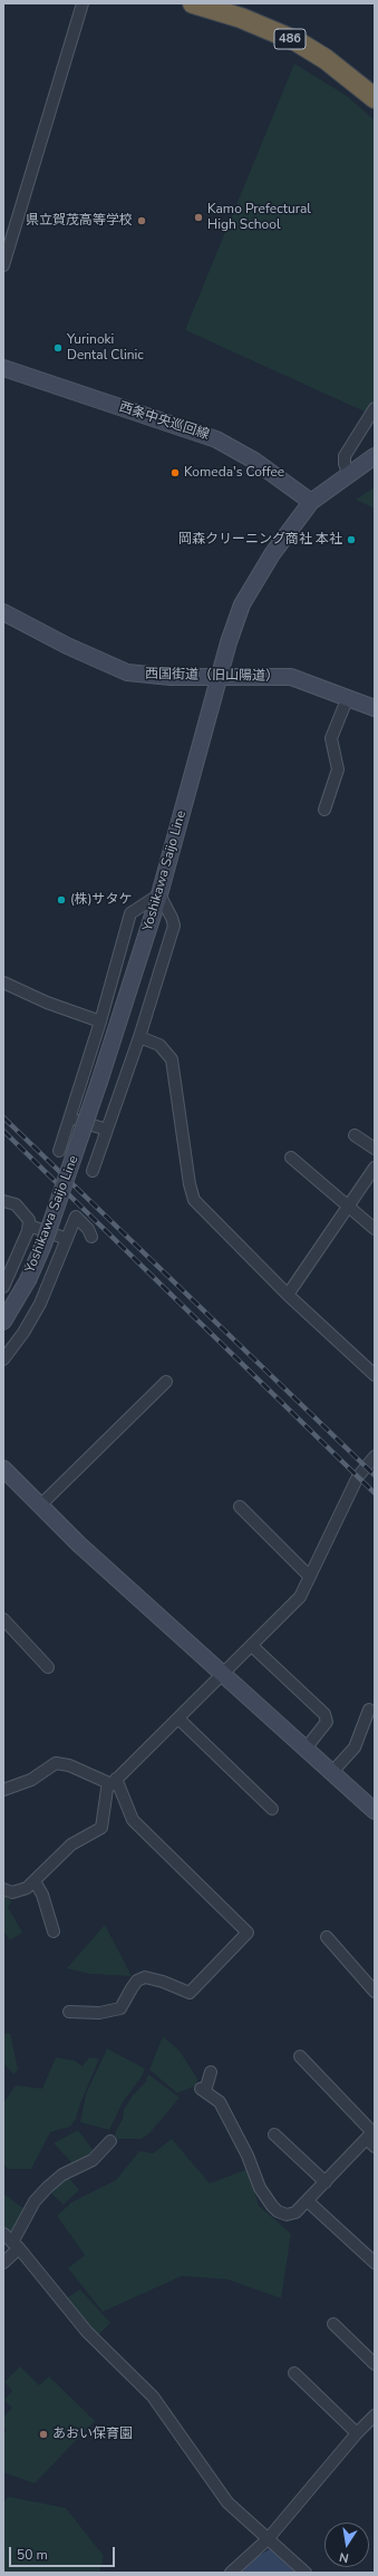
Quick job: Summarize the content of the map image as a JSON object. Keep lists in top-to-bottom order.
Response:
{
  "streets": {
    "highway": ["486"],
    "street": ["西条中央巡回線", "西国街道（旧山陽道）", "Yoshikawa Saijo Line"]
  },
  "crossings": [
    ["西条中央巡回線", "Yoshikawa Saijo Line"],
    ["西国街道（旧山陽道）", "Yoshikawa Saijo Line"]
  ],
  "places": [
    "Kamo Prefectural High School",
    "県立賀茂高等学校",
    "Yurinoki Dental Clinic",
    "Komeda's Coffee",
    "岡森クリーニング商社 本社",
    "(株)サタケ",
    "あおい保育園"
  ],
  "scale_bar": "50 m",
  "north": "bottom"
}
